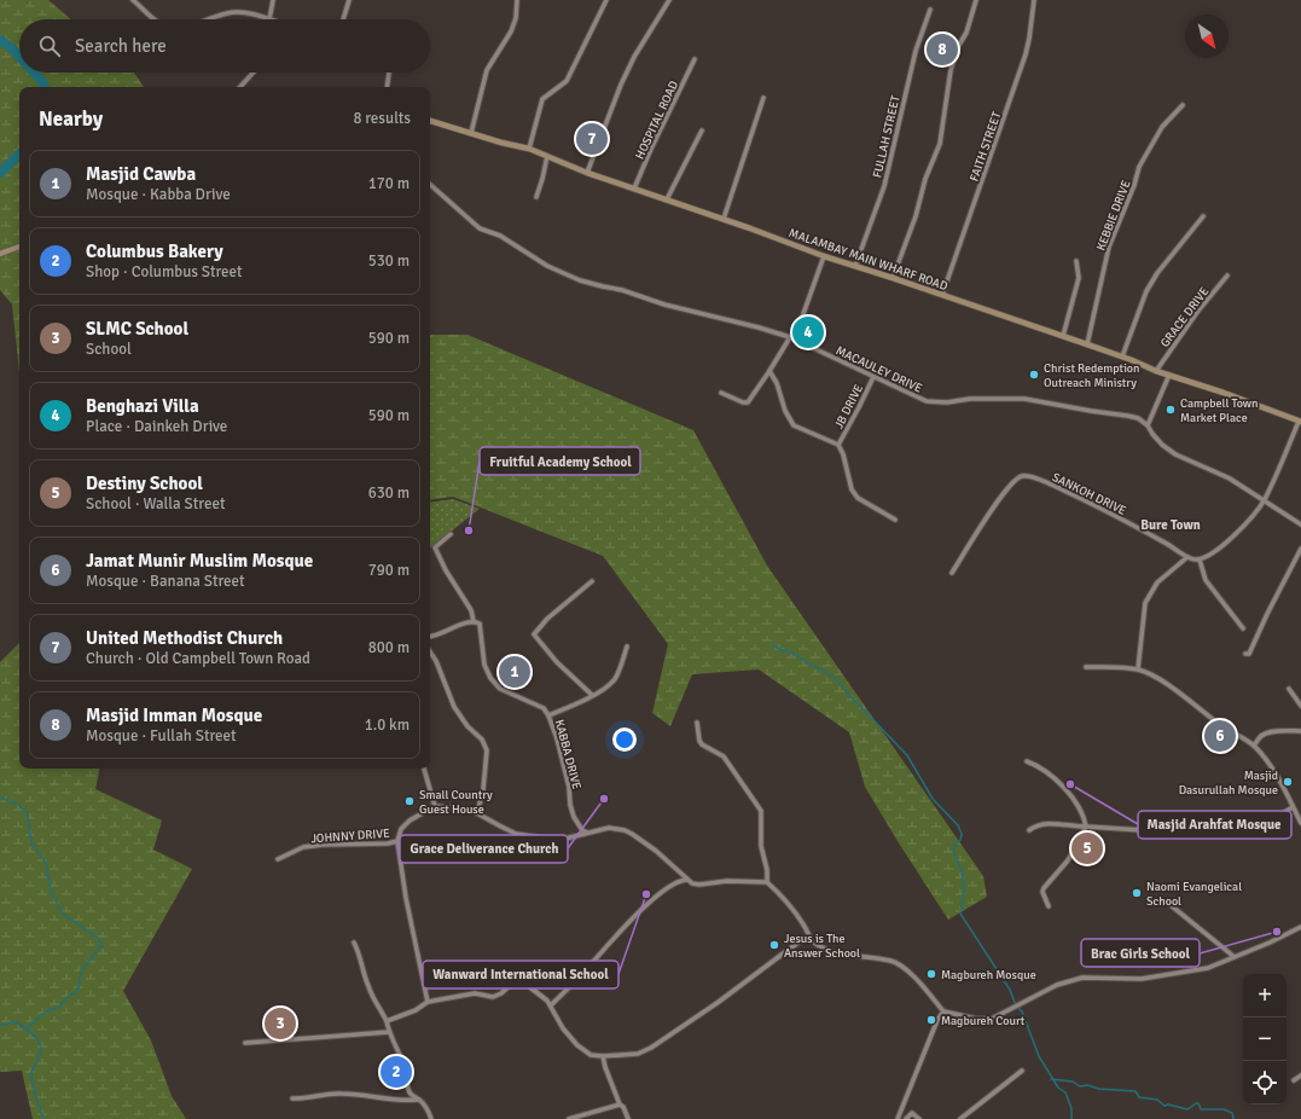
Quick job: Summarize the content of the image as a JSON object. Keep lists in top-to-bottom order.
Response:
{
  "streets": {
    "street": [
      "HOSPITAL ROAD",
      "FULLAH STREET",
      "FAITH STREET",
      "KEBBIE DRIVE",
      "MALAMBAY MAIN WHARF ROAD",
      "GRACE DRIVE",
      "MACAULEY DRIVE",
      "JB DRIVE",
      "SANKOH DRIVE",
      "KABBA DRIVE",
      "JOHNNY DRIVE"
    ]
  },
  "crossings": [
    ["HOSPITAL ROAD", "MALAMBAY MAIN WHARF ROAD"],
    ["FULLAH STREET", "MALAMBAY MAIN WHARF ROAD"],
    ["FAITH STREET", "MALAMBAY MAIN WHARF ROAD"],
    ["KEBBIE DRIVE", "MALAMBAY MAIN WHARF ROAD"],
    ["MALAMBAY MAIN WHARF ROAD", "GRACE DRIVE"],
    ["MACAULEY DRIVE", "JB DRIVE"]
  ],
  "districts": ["Bure Town"],
  "places": [
    "Christ Redemption Outreach Ministry",
    "Campbell Town Market Place",
    "Fruitful Academy School",
    "Masjid Dasurullah Mosque",
    "Masjid Arahfat Mosque",
    "Grace Deliverance Church",
    "Small Country Guest House",
    "Naomi Evangelical School",
    "Wanward International School",
    "Brac Girls School",
    "Jesus is The Answer School",
    "Magbureh Mosque",
    "Magbureh Court"
  ],
  "north": "bottom right",
  "page": {
    "search": "Search here",
    "pins": [
      "8",
      "7",
      "4",
      "1",
      "6",
      "5",
      "3",
      "2"
    ],
    "heading": ["Nearby", "8 results"],
    "list": [
      {
        "mark": "1",
        "name": "Masjid Cawba",
        "note": "Mosque · Kabba Drive",
        "value": "170 m"
      },
      {
        "mark": "2",
        "name": "Columbus Bakery",
        "note": "Shop · Columbus Street",
        "value": "530 m"
      },
      {
        "mark": "3",
        "name": "SLMC School",
        "note": "School",
        "value": "590 m"
      },
      {
        "mark": "4",
        "name": "Benghazi Villa",
        "note": "Place · Dainkeh Drive",
        "value": "590 m"
      },
      {
        "mark": "5",
        "name": "Destiny School",
        "note": "School · Walla Street",
        "value": "630 m"
      },
      {
        "mark": "6",
        "name": "Jamat Munir Muslim Mosque",
        "note": "Mosque · Banana Street",
        "value": "790 m"
      },
      {
        "mark": "7",
        "name": "United Methodist Church",
        "note": "Church · Old Campbell Town Road",
        "value": "800 m"
      },
      {
        "mark": "8",
        "name": "Masjid Imman Mosque",
        "note": "Mosque · Fullah Street",
        "value": "1.0 km"
      }
    ],
    "map_buttons": ["+", "−"]
  }
}
